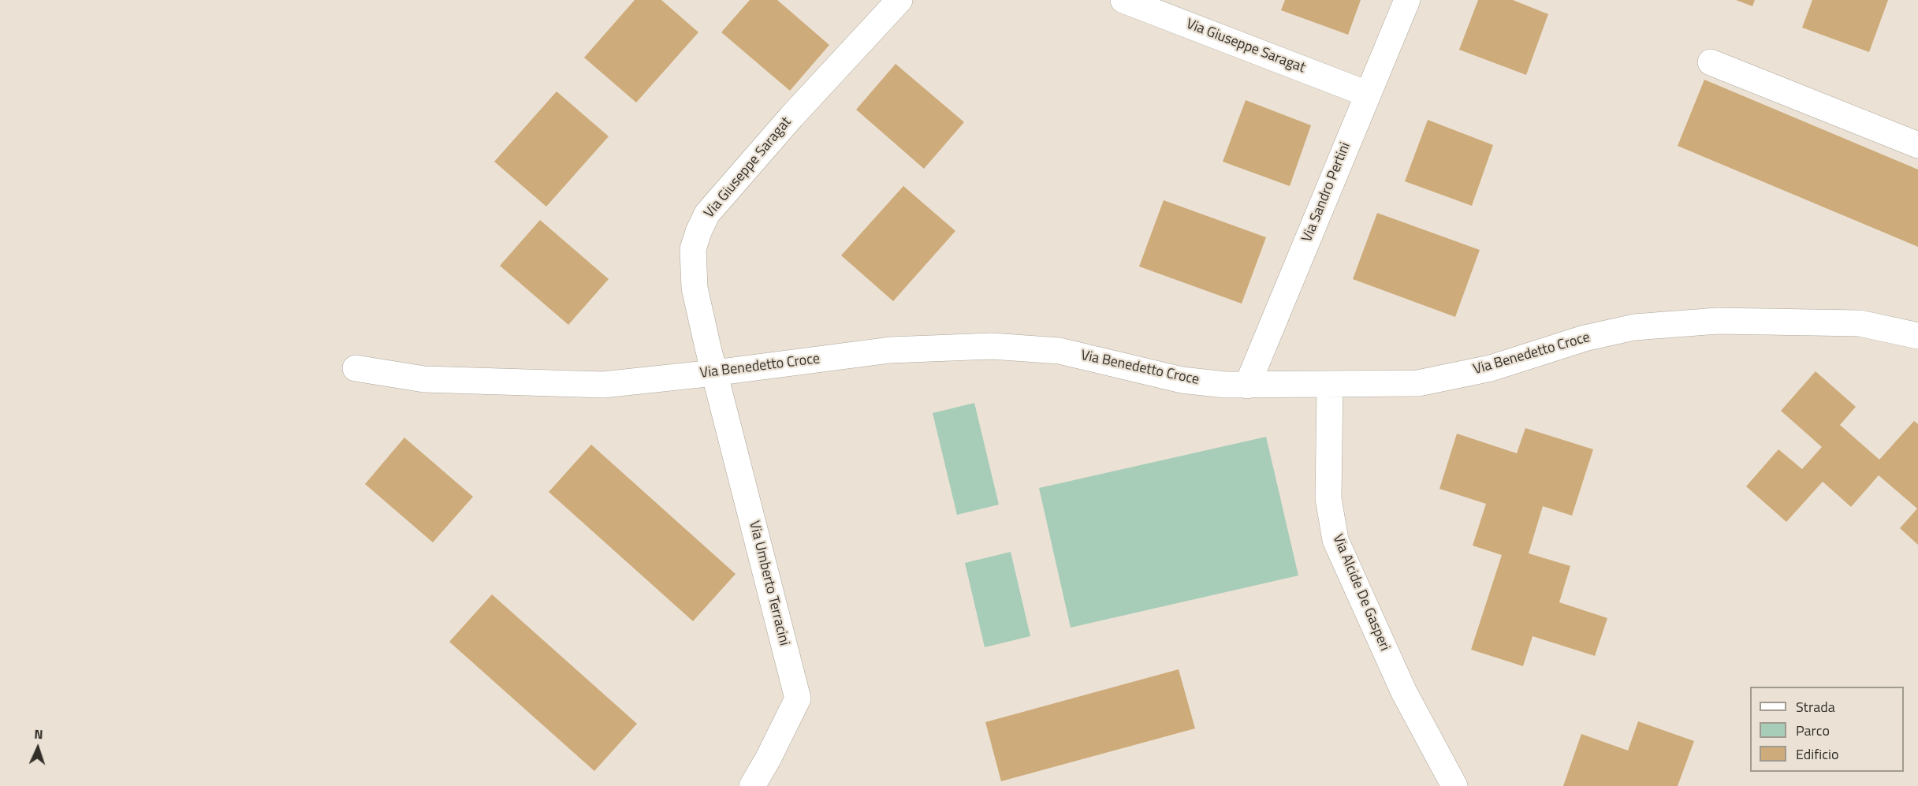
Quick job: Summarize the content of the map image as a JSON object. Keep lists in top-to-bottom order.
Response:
{
  "streets": {
    "street": [
      "Via Giuseppe Saragat",
      "Via Sandro Pertini",
      "Via Benedetto Croce",
      "Via Umberto Terracini",
      "Via Alcide De Gasperi"
    ]
  },
  "crossings": [
    ["Via Giuseppe Saragat", "Via Sandro Pertini"],
    ["Via Giuseppe Saragat", "Via Benedetto Croce"],
    ["Via Giuseppe Saragat", "Via Umberto Terracini"],
    ["Via Sandro Pertini", "Via Benedetto Croce"],
    ["Via Benedetto Croce", "Via Umberto Terracini"],
    ["Via Benedetto Croce", "Via Alcide De Gasperi"]
  ],
  "legend": ["Strada", "Parco", "Edificio"],
  "north": "top"
}
